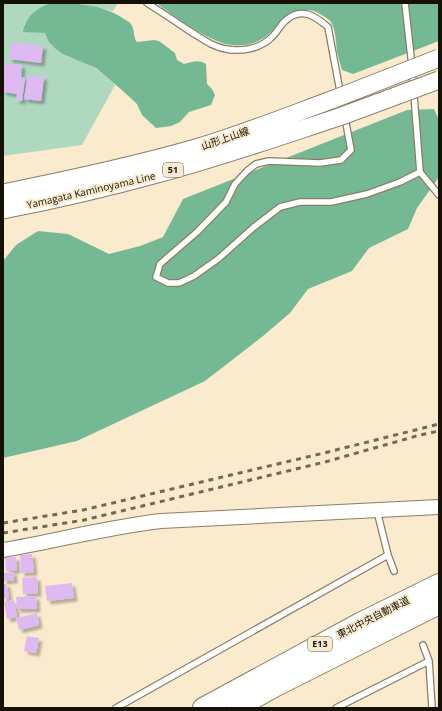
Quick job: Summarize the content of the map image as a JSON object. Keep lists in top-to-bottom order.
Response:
{
  "streets": {
    "highway": ["東北中央自動車道", "E13"],
    "main road": ["山形上山線", "51", "Yamagata Kaminoyama Line"]
  }
}
